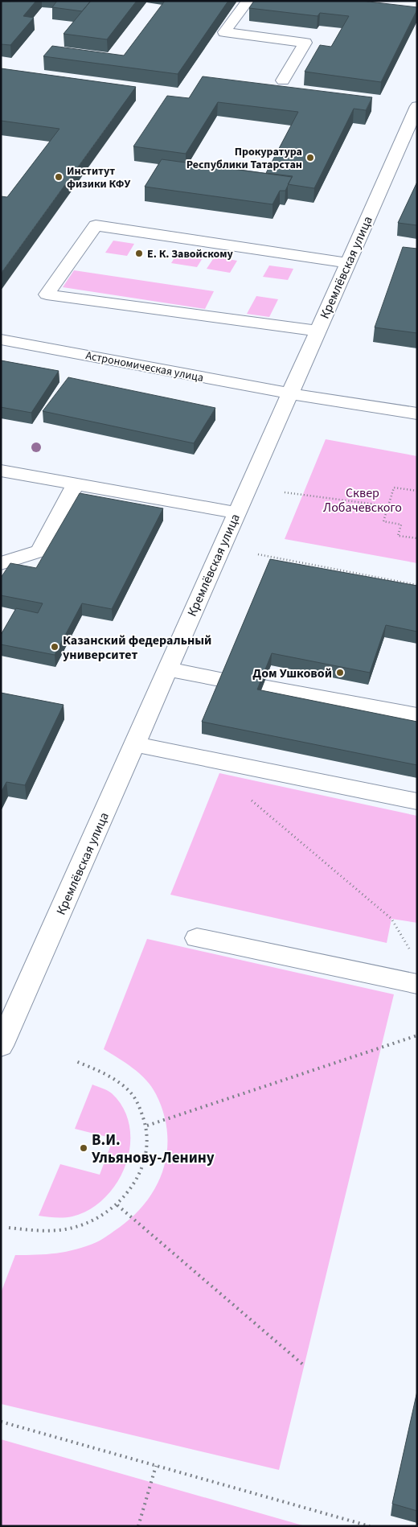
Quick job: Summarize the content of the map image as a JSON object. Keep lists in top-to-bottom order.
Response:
{
  "streets": {
    "street": ["Кремлёвская улица", "Астрономическая улица"]
  },
  "crossings": [
    ["Кремлёвская улица", "Астрономическая улица"]
  ],
  "parks": ["Сквер Лобачевского"],
  "places": [
    "Прокуратура Республики Татарстан",
    "Институт физики КФУ",
    "Е. К. Завойскому",
    "Казанский федеральный университет",
    "Дом Ушковой",
    "В.И. Ульянову-Ленину"
  ]
}
